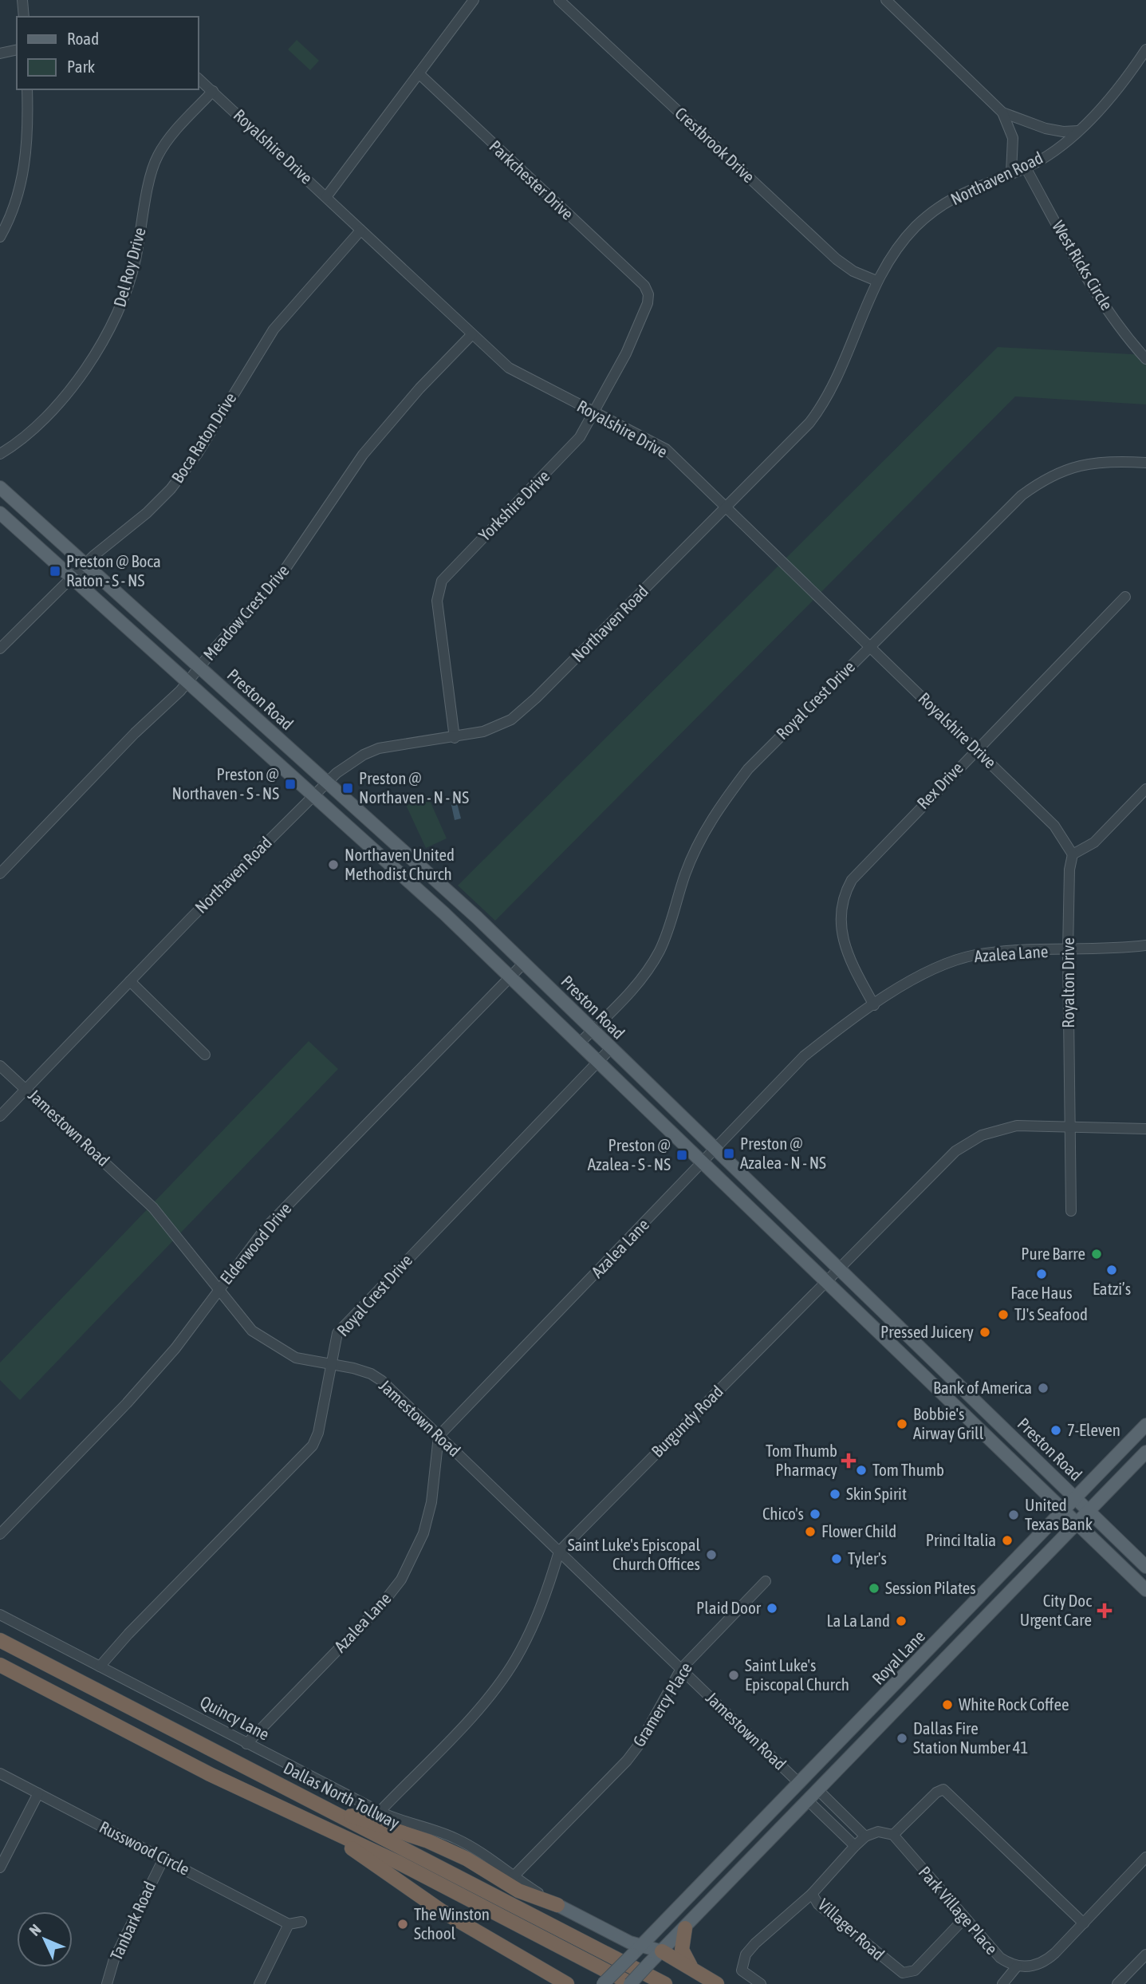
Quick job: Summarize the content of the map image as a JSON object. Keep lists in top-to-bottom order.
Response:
{
  "streets": {
    "highway": ["Dallas North Tollway"],
    "main road": ["Preston Road", "Royal Lane", "Quincy Lane"],
    "street": [
      "Crestbrook Drive",
      "Royalshire Drive",
      "Northaven Road",
      "Parkchester Drive",
      "West Ricks Circle",
      "Del Roy Drive",
      "Boca Raton Drive",
      "Yorkshire Drive",
      "Meadow Crest Drive",
      "Royal Crest Drive",
      "Rex Drive",
      "Azalea Lane",
      "Royalton Drive",
      "Jamestown Road",
      "Elderwood Drive",
      "Burgundy Road",
      "Gramercy Place",
      "Russwood Circle",
      "Park Village Place",
      "Tanbark Road",
      "Villager Road"
    ]
  },
  "crossings": [
    ["Crestbrook Drive", "Northaven Road"],
    ["Royalshire Drive", "Northaven Road"],
    ["Royalshire Drive", "Del Roy Drive"],
    ["Royalshire Drive", "Boca Raton Drive"],
    ["Royalshire Drive", "Yorkshire Drive"],
    ["Royalshire Drive", "Meadow Crest Drive"],
    ["Royalshire Drive", "Royal Crest Drive"],
    ["Royalshire Drive", "Rex Drive"],
    ["Royalshire Drive", "Royalton Drive"],
    ["Northaven Road", "West Ricks Circle"],
    ["Northaven Road", "Yorkshire Drive"],
    ["Northaven Road", "Preston Road"],
    ["Northaven Road", "Jamestown Road"],
    ["Parkchester Drive", "Yorkshire Drive"],
    ["Boca Raton Drive", "Preston Road"],
    ["Meadow Crest Drive", "Preston Road"],
    ["Preston Road", "Royal Crest Drive"],
    ["Preston Road", "Azalea Lane"],
    ["Preston Road", "Elderwood Drive"],
    ["Preston Road", "Burgundy Road"],
    ["Preston Road", "Royal Lane"],
    ["Royal Crest Drive", "Jamestown Road"],
    ["Royal Crest Drive", "Quincy Lane"],
    ["Rex Drive", "Azalea Lane"],
    ["Azalea Lane", "Royalton Drive"],
    ["Azalea Lane", "Jamestown Road"],
    ["Azalea Lane", "Quincy Lane"],
    ["Royalton Drive", "Burgundy Road"],
    ["Jamestown Road", "Elderwood Drive"],
    ["Jamestown Road", "Burgundy Road"],
    ["Jamestown Road", "Royal Lane"],
    ["Jamestown Road", "Gramercy Place"],
    ["Burgundy Road", "Quincy Lane"],
    ["Royal Lane", "Quincy Lane"],
    ["Royal Lane", "Dallas North Tollway"],
    ["Gramercy Place", "Quincy Lane"],
    ["Russwood Circle", "Tanbark Road"],
    ["Park Village Place", "Villager Road"]
  ],
  "places": {
    "transit": [
      "Preston @ Boca Raton - S - NS",
      "Preston @ Northaven - S - NS",
      "Preston @ Northaven - N - NS",
      "Preston @ Azalea - N - NS",
      "Preston @ Azalea - S - NS"
    ],
    "other": [
      "Northaven United Methodist Church",
      "Pure Barre",
      "Eatzi’s",
      "Face Haus",
      "TJ's Seafood",
      "Pressed Juicery",
      "Bank of America",
      "Bobbie's Airway Grill",
      "7-Eleven",
      "Tom Thumb",
      "Skin Spirit",
      "Chico's",
      "United Texas Bank",
      "Flower Child",
      "Princi Italia",
      "Saint Luke's Episcopal Church Offices",
      "Tyler's",
      "Session Pilates",
      "Plaid Door",
      "La La Land",
      "Saint Luke's Episcopal Church",
      "White Rock Coffee",
      "Dallas Fire Station Number 41",
      "The Winston School"
    ],
    "health": ["Tom Thumb Pharmacy", "City Doc Urgent Care"]
  },
  "legend": ["Road", "Park"],
  "north": "top left"
}
